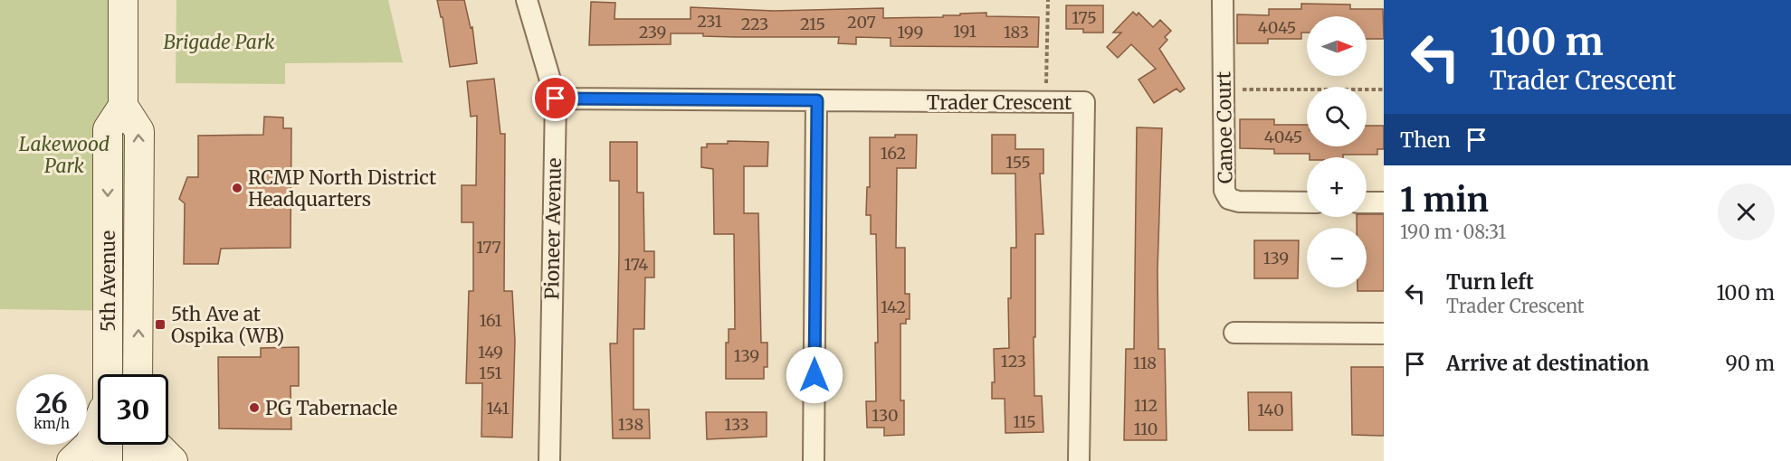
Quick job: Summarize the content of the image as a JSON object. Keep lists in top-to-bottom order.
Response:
{
  "streets": {
    "main road": ["5th Avenue"],
    "street": ["Trader Crescent", "Canoe Court", "Pioneer Avenue"]
  },
  "crossings": [
    ["Trader Crescent", "Pioneer Avenue"]
  ],
  "parks": ["Brigade Park", "Lakewood Park"],
  "places": {
    "other": ["RCMP North District Headquarters", "PG Tabernacle"],
    "transit": ["5th Ave at Ospika (WB)"]
  },
  "house_numbers": [
    "175",
    "231",
    "207",
    "223",
    "215",
    "4045",
    "191",
    "239",
    "199",
    "183",
    "4045",
    "162",
    "155",
    "177",
    "139",
    "174",
    "142",
    "161",
    "149",
    "139",
    "123",
    "118",
    "151",
    "112",
    "141",
    "140",
    "130",
    "115",
    "138",
    "133",
    "110"
  ],
  "north": "right",
  "page": {
    "turn": ["100 m", "Trader Crescent"],
    "map_buttons": ["+", "−"],
    "then": "Then",
    "heading": ["1 min", "190 m · 08:31"],
    "list": [
      {
        "name": "Turn left",
        "note": "Trader Crescent",
        "value": "100 m"
      },
      {
        "name": "Arrive at destination",
        "value": "90 m"
      }
    ],
    "speed": "26 km/h",
    "limit": "30"
  }
}
